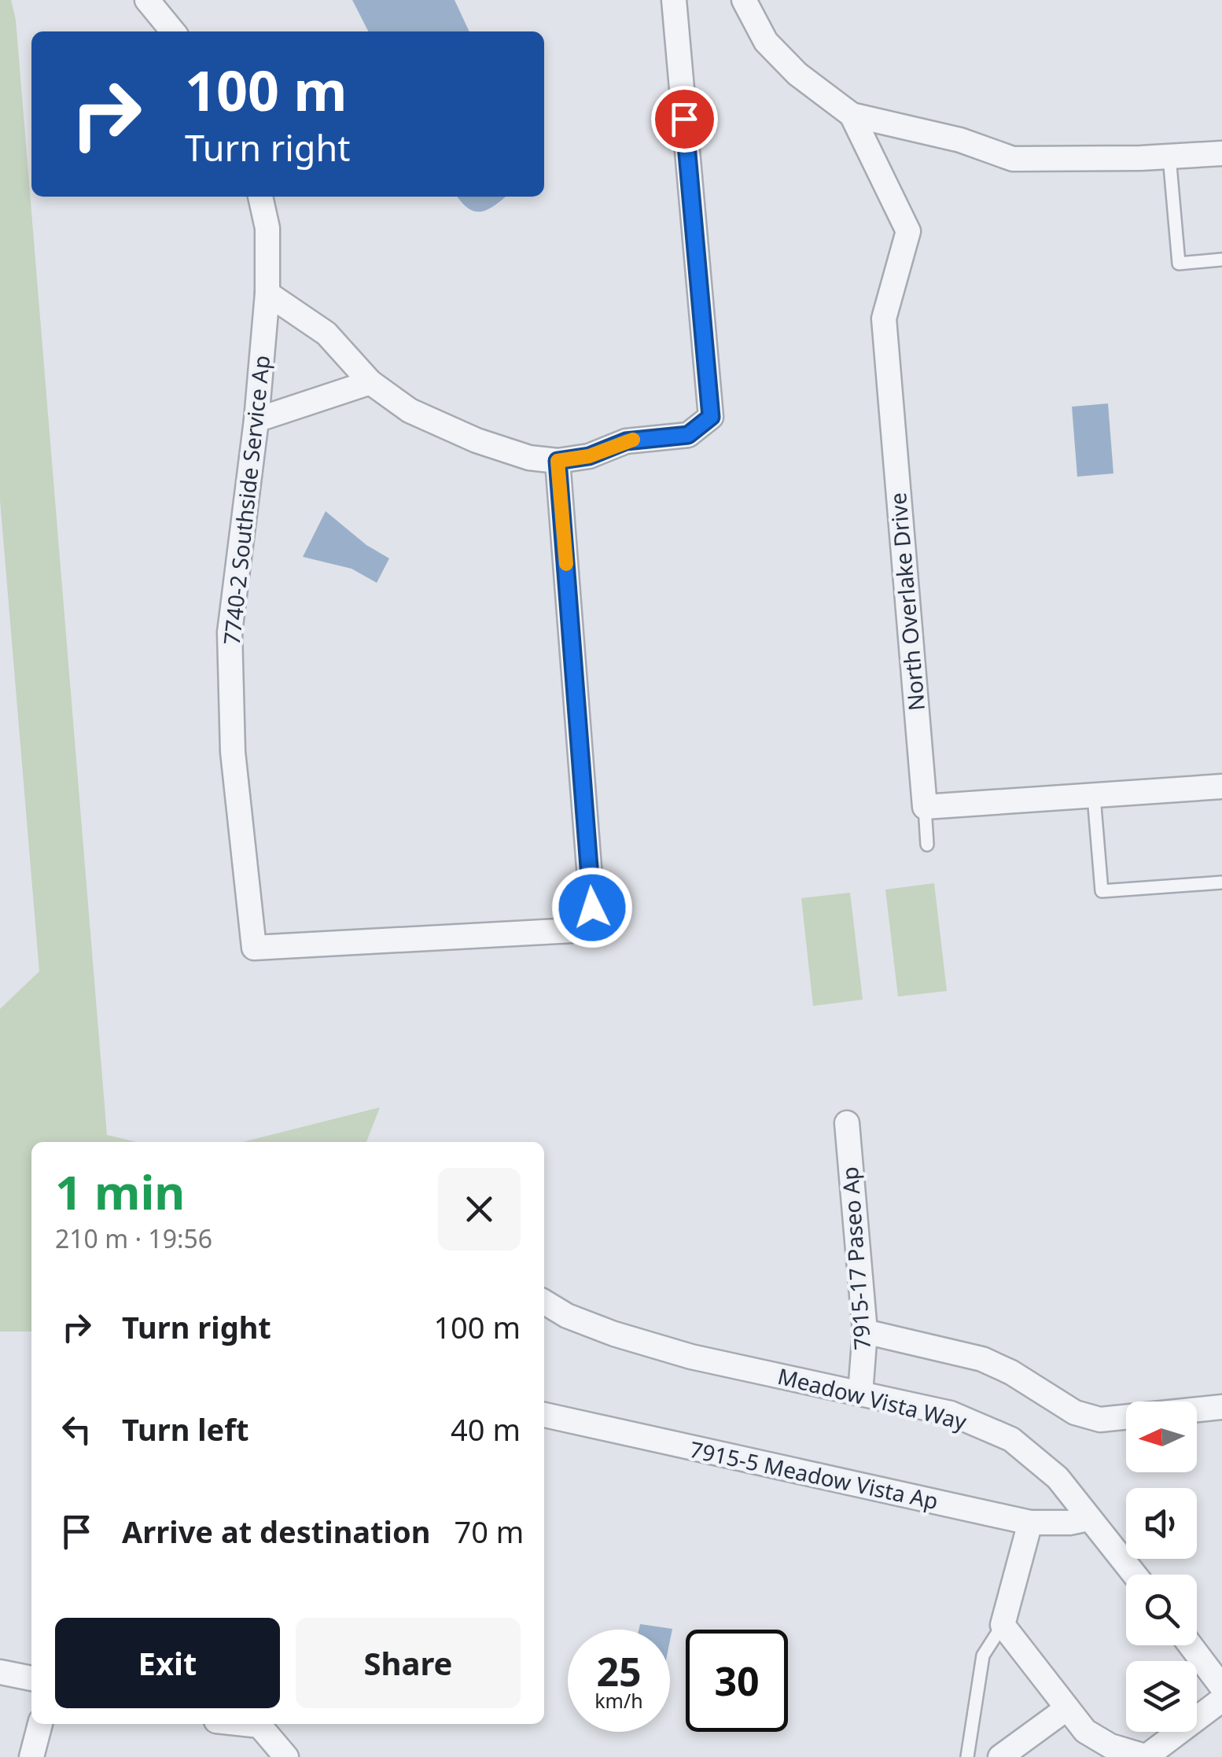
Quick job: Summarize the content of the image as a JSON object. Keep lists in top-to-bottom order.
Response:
{
  "streets": {
    "street": [
      "7740-2 Southside Service Ap",
      "North Overlake Drive",
      "7915-17 Paseo Ap",
      "Meadow Vista Way",
      "7915-5 Meadow Vista Ap"
    ]
  },
  "crossings": [
    ["7915-17 Paseo Ap", "Meadow Vista Way"],
    ["Meadow Vista Way", "7915-5 Meadow Vista Ap"]
  ],
  "north": "left",
  "page": {
    "turn": ["100 m", "Turn right"],
    "heading": ["1 min", "210 m · 19:56"],
    "list": [
      {
        "name": "Turn right",
        "value": "100 m"
      },
      {
        "name": "Turn left",
        "value": "40 m"
      },
      {
        "name": "Arrive at destination",
        "value": "70 m"
      }
    ],
    "buttons": ["Exit", "Share"],
    "speed": "25 km/h",
    "limit": "30"
  }
}
